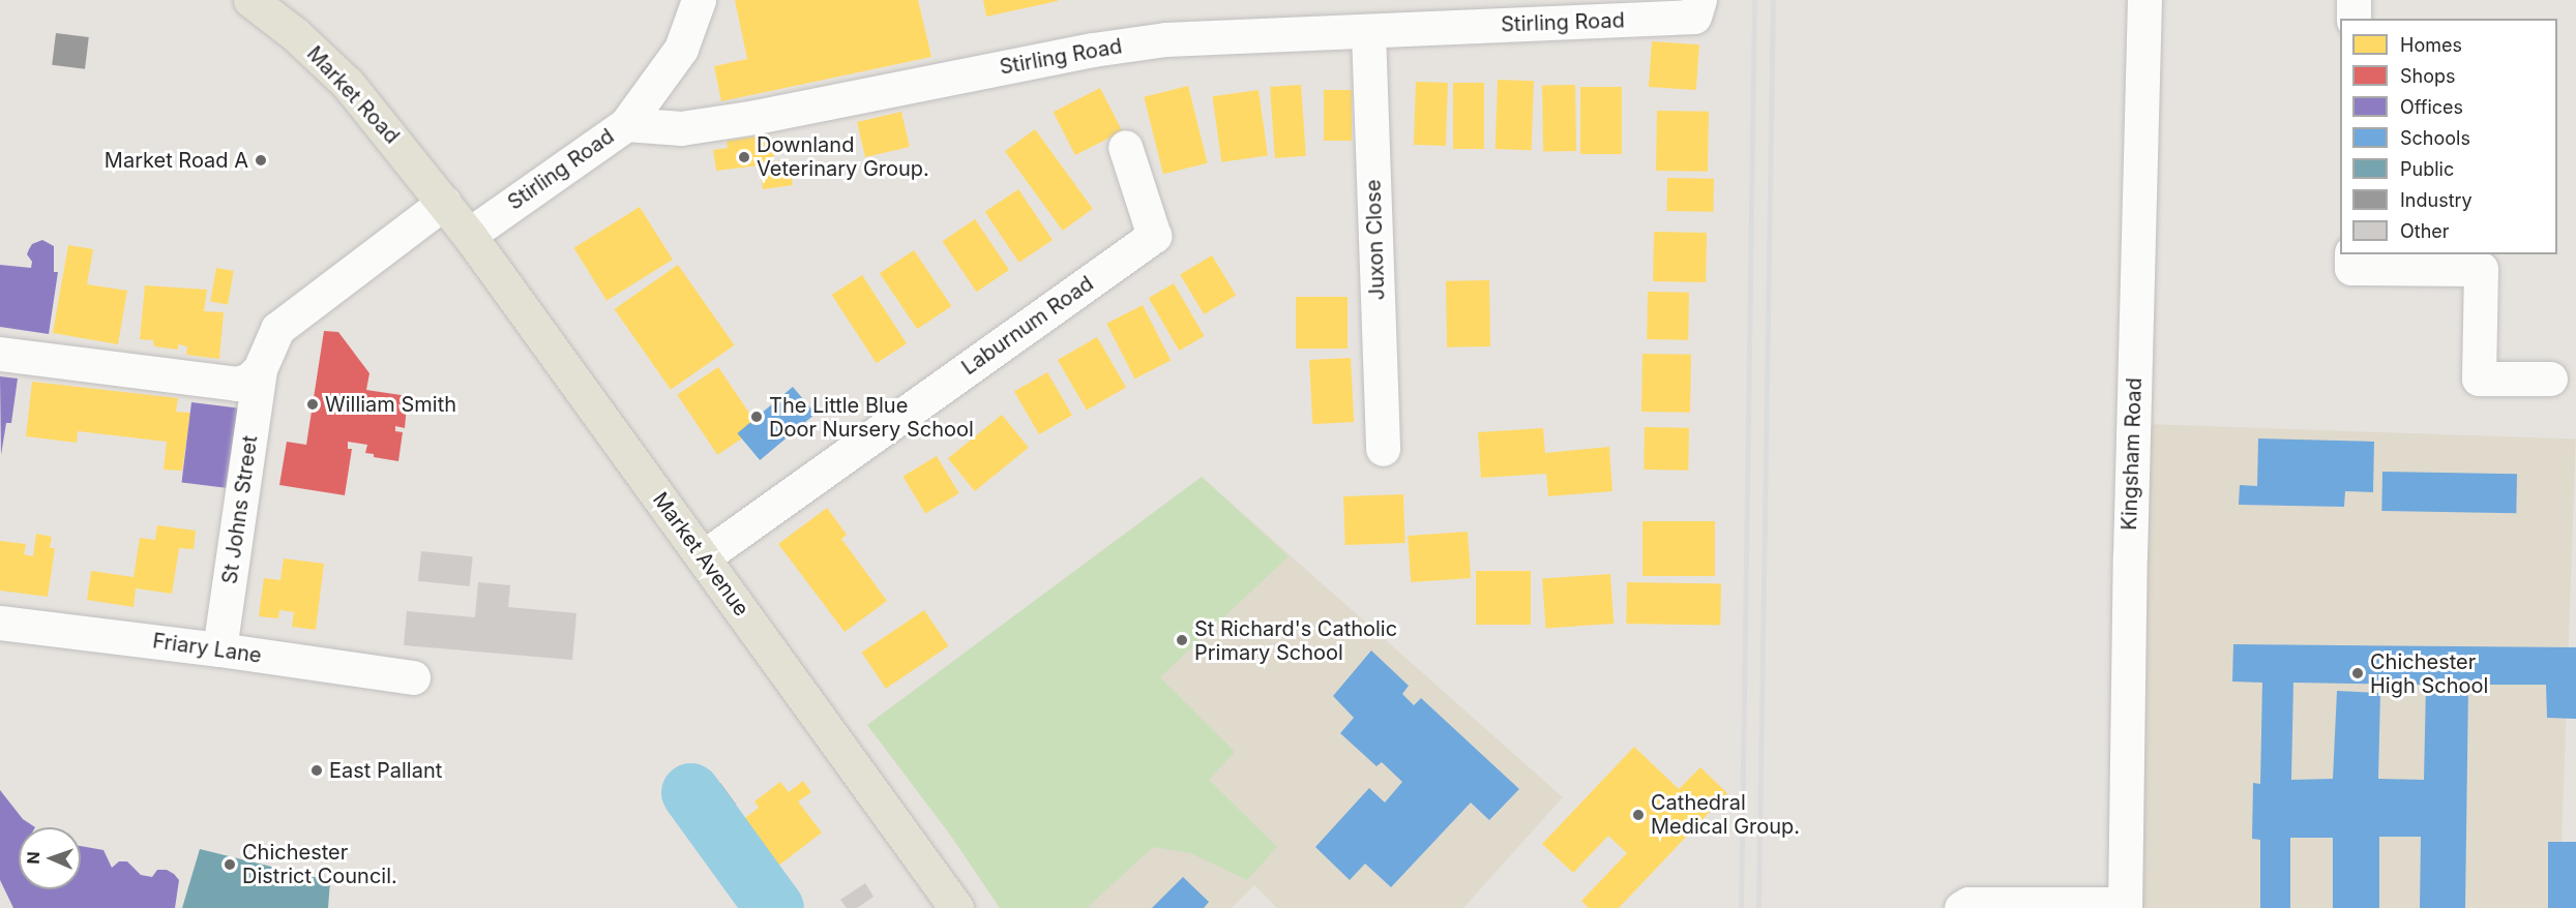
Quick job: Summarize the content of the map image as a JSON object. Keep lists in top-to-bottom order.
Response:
{
  "streets": {
    "main road": ["Market Road", "Market Avenue"],
    "street": [
      "Stirling Road",
      "Juxon Close",
      "Laburnum Road",
      "Kingsham Road",
      "St Johns Street",
      "Friary Lane"
    ]
  },
  "crossings": [
    ["Stirling Road", "Juxon Close"],
    ["Stirling Road", "Market Avenue"],
    ["Market Road", "St Johns Street"],
    ["Market Road", "Market Avenue"],
    ["Laburnum Road", "Market Avenue"],
    ["St Johns Street", "Market Avenue"],
    ["St Johns Street", "Friary Lane"]
  ],
  "places": [
    "Downland Veterinary Group.",
    "Market Road A",
    "William Smith",
    "The Little Blue Door Nursery School",
    "St Richard's Catholic Primary School",
    "Chichester High School",
    "East Pallant",
    "Cathedral Medical Group.",
    "Chichester District Council."
  ],
  "legend": [
    "Homes",
    "Shops",
    "Offices",
    "Schools",
    "Public",
    "Industry",
    "Other"
  ],
  "north": "left"
}
